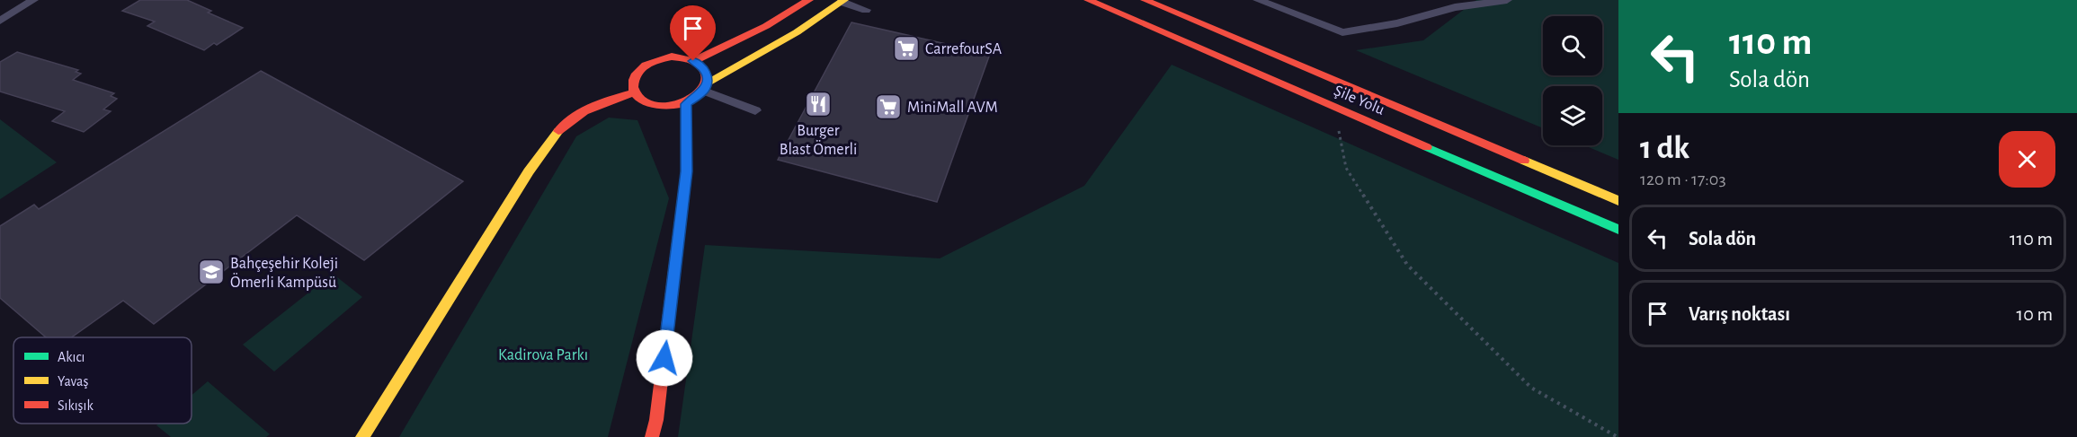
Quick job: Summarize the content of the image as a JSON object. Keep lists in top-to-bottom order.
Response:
{
  "streets": {
    "main road": ["Şile Yolu"]
  },
  "parks": ["Kadirova Parkı"],
  "places": {
    "supermarket": ["CarrefourSA", "MiniMall AVM"],
    "restaurant": ["Burger Blast Ömerli"],
    "school or university": ["Bahçeşehir Koleji Ömerli Kampüsü"]
  },
  "legend": ["Akıcı", "Yavaş", "Sıkışık"],
  "page": {
    "turn": ["110 m", "Sola dön"],
    "heading": ["1 dk", "120 m · 17:03"],
    "list": [
      {
        "name": "Sola dön",
        "value": "110 m"
      },
      {
        "name": "Varış noktası",
        "value": "10 m"
      }
    ]
  }
}
